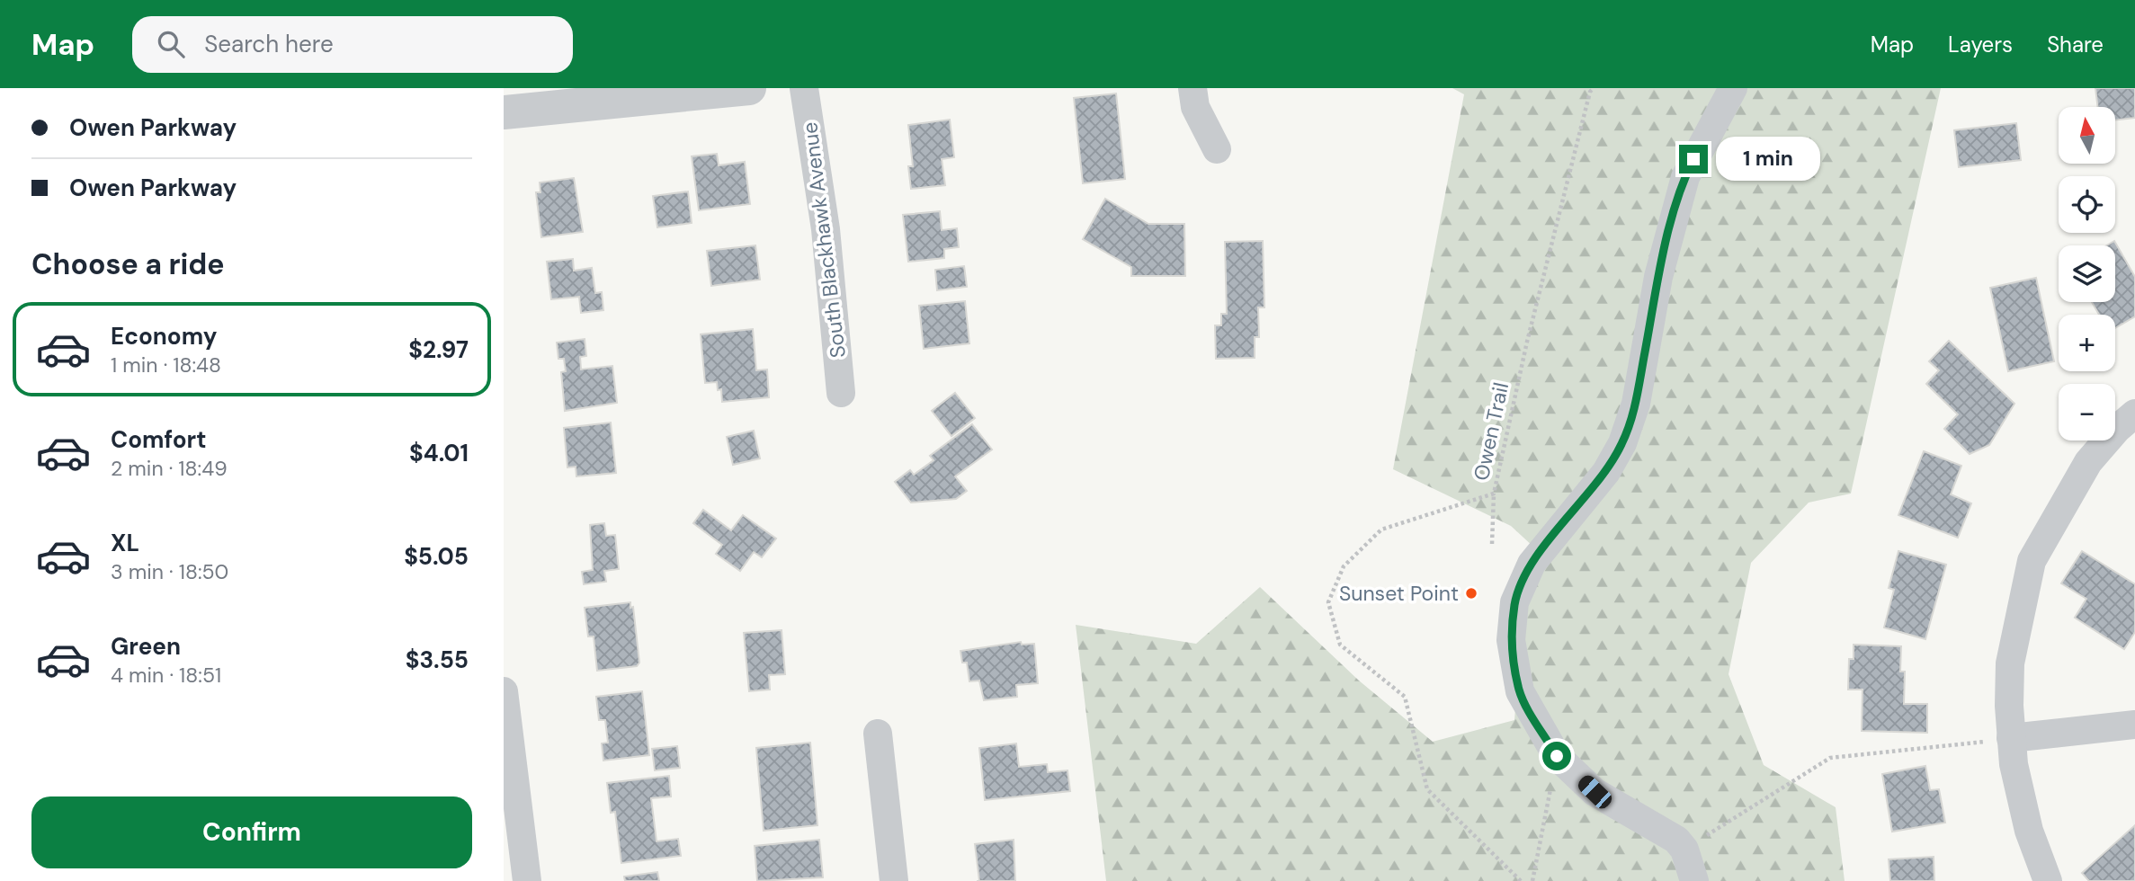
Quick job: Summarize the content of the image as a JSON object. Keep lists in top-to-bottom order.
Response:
{
  "streets": {
    "street": ["South Blackhawk Avenue"],
    "path": ["Owen Trail"]
  },
  "places": ["Sunset Point"],
  "north": "top",
  "page": {
    "header": "Map",
    "search": "Search here",
    "nav": ["Map", "Layers", "Share"],
    "banner": ["Owen Parkway", "Owen Parkway"],
    "map_buttons": ["+", "−"],
    "bubble": "1 min",
    "heading": "Choose a ride",
    "list": [
      {
        "name": "Economy",
        "note": "1 min · 18:48",
        "value": "$2.97"
      },
      {
        "name": "Comfort",
        "note": "2 min · 18:49",
        "value": "$4.01"
      },
      {
        "name": "XL",
        "note": "3 min · 18:50",
        "value": "$5.05"
      },
      {
        "name": "Green",
        "note": "4 min · 18:51",
        "value": "$3.55"
      }
    ],
    "buttons": "Confirm"
  }
}
